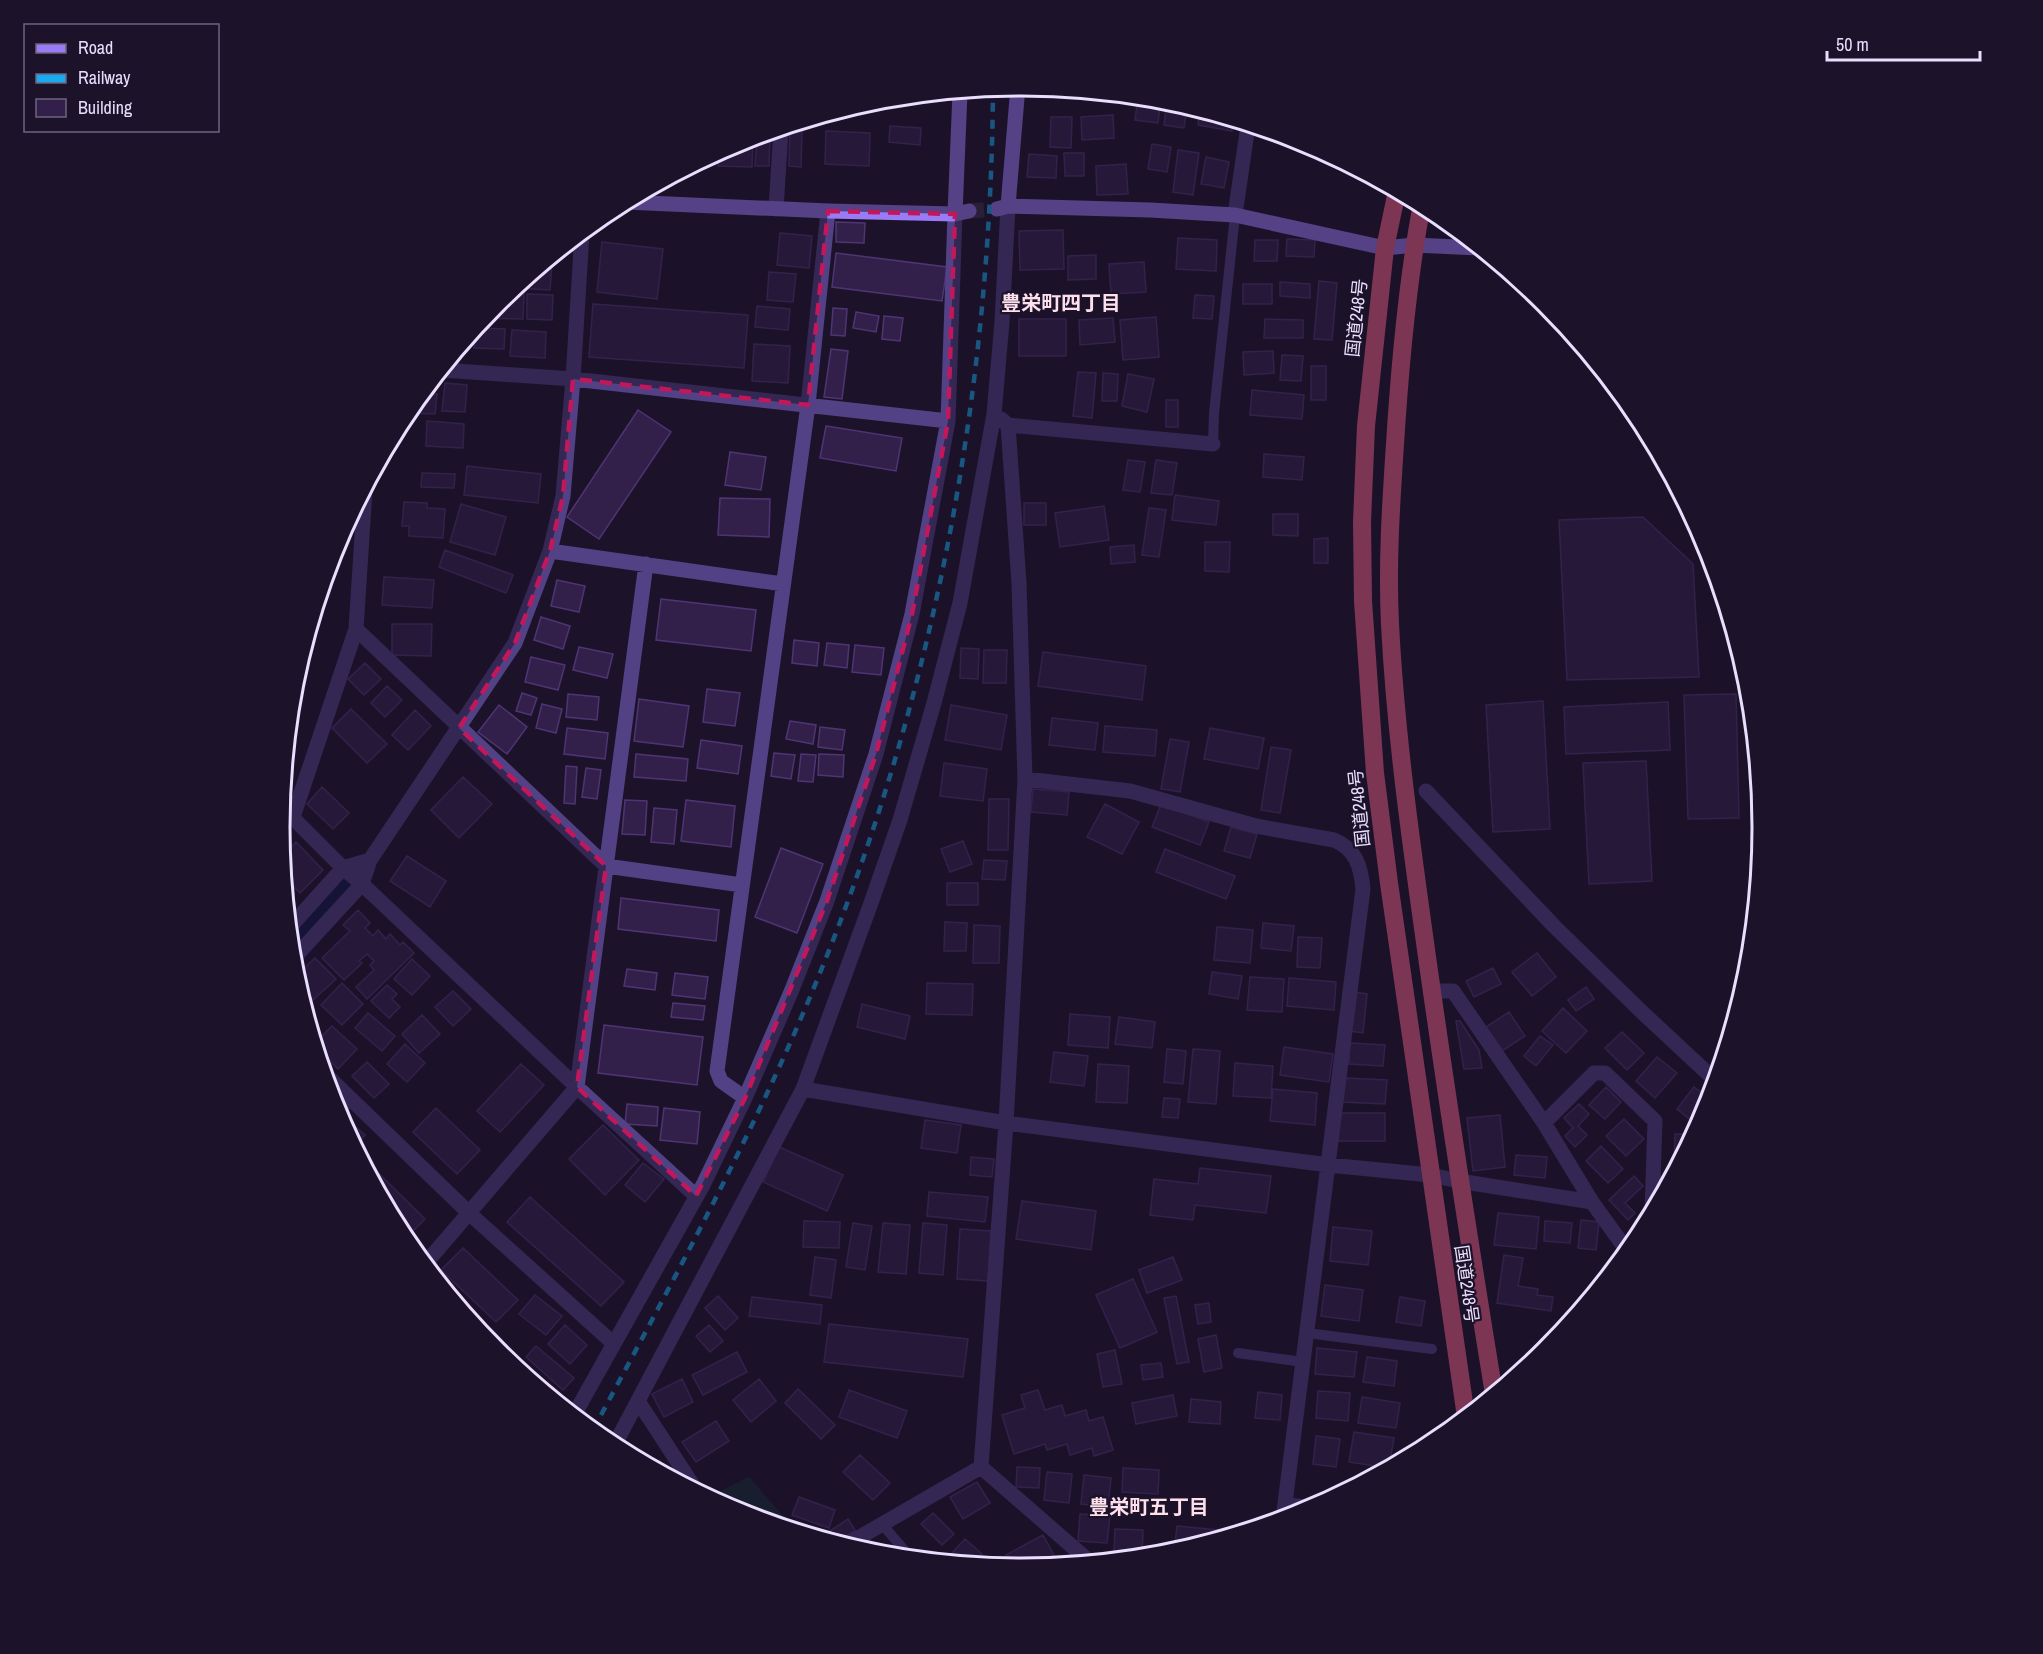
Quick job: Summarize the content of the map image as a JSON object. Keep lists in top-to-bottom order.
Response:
{
  "streets": {
    "highway": ["国道248号"]
  },
  "districts": ["豊栄町四丁目", "豊栄町五丁目"],
  "legend": ["Road", "Railway", "Building"],
  "scale_bar": "50 m"
}
